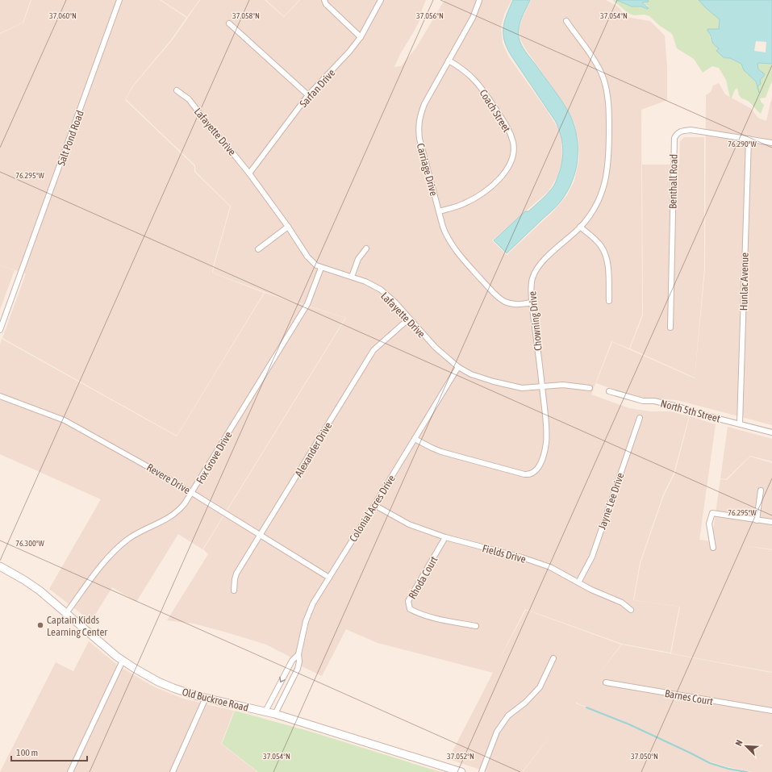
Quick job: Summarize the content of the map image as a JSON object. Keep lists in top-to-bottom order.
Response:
{
  "streets": {
    "main road": ["Old Buckroe Road"],
    "street": [
      "Sarfan Drive",
      "Coach Street",
      "Lafayette Drive",
      "Salt Pond Road",
      "Carriage Drive",
      "Benthall Road",
      "Hunlac Avenue",
      "Chowning Drive",
      "North 5th Street",
      "Alexander Drive",
      "Fox Grove Drive",
      "Revere Drive",
      "Jayne Lee Drive",
      "Colonial Acres Drive",
      "Fields Drive",
      "Rhoda Court",
      "Barnes Court"
    ]
  },
  "crossings": [
    ["Sarfan Drive", "Lafayette Drive"],
    ["Coach Street", "Carriage Drive"],
    ["Lafayette Drive", "Chowning Drive"],
    ["Lafayette Drive", "Alexander Drive"],
    ["Lafayette Drive", "Fox Grove Drive"],
    ["Lafayette Drive", "Colonial Acres Drive"],
    ["Carriage Drive", "Chowning Drive"],
    ["Benthall Road", "Hunlac Avenue"],
    ["Hunlac Avenue", "North 5th Street"],
    ["Chowning Drive", "Colonial Acres Drive"],
    ["Alexander Drive", "Revere Drive"],
    ["Fox Grove Drive", "Revere Drive"],
    ["Fox Grove Drive", "Old Buckroe Road"],
    ["Revere Drive", "Colonial Acres Drive"],
    ["Jayne Lee Drive", "Fields Drive"],
    ["Colonial Acres Drive", "Fields Drive"],
    ["Colonial Acres Drive", "Old Buckroe Road"],
    ["Fields Drive", "Rhoda Court"]
  ],
  "places": ["Captain Kidds Learning Center"],
  "scale_bar": "100 m",
  "north": "top left",
  "coordinates": [
    "37.058°N",
    "37.056°N",
    "37.054°N",
    "37.060°N",
    "76.290°W",
    "76.295°W",
    "76.300°W",
    "37.052°N",
    "37.050°N"
  ]
}
